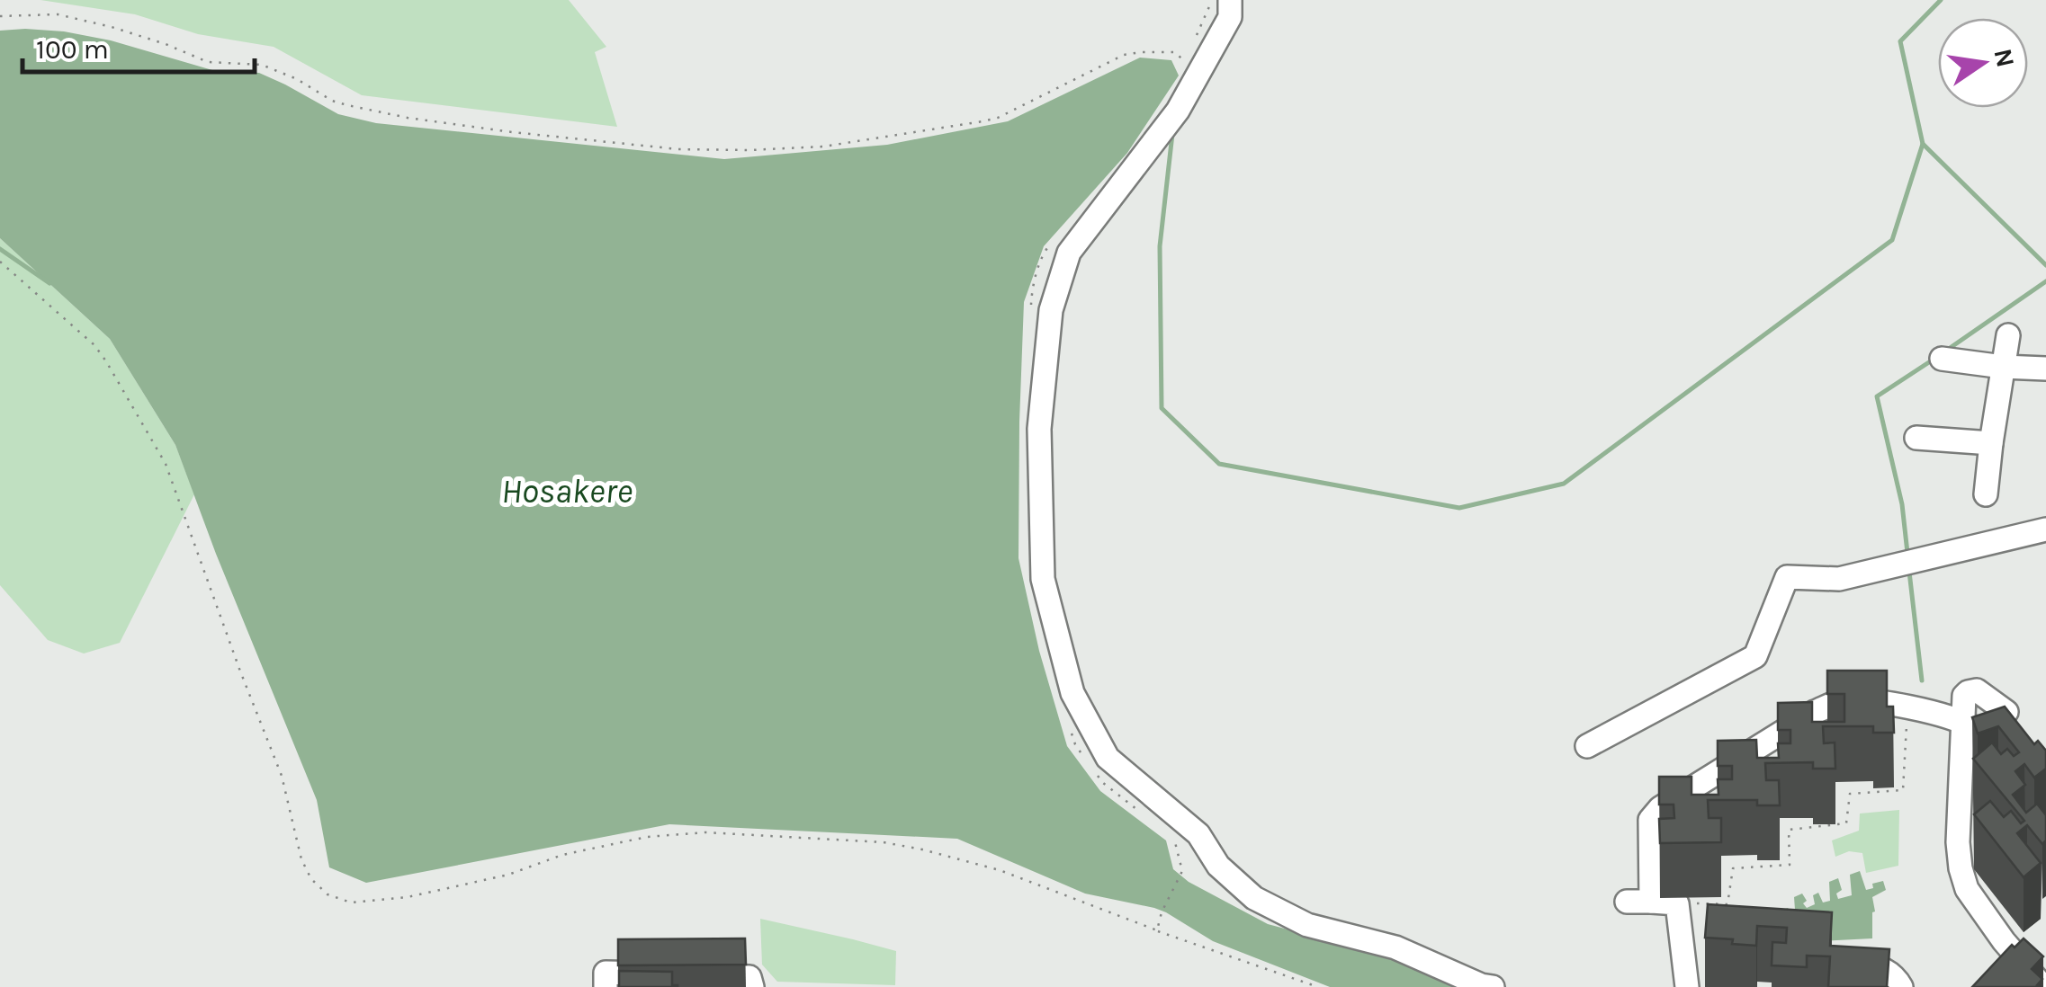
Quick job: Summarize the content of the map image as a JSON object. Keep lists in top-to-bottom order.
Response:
{
  "water": ["Hosakere"],
  "scale_bar": "100 m",
  "north": "right"
}
